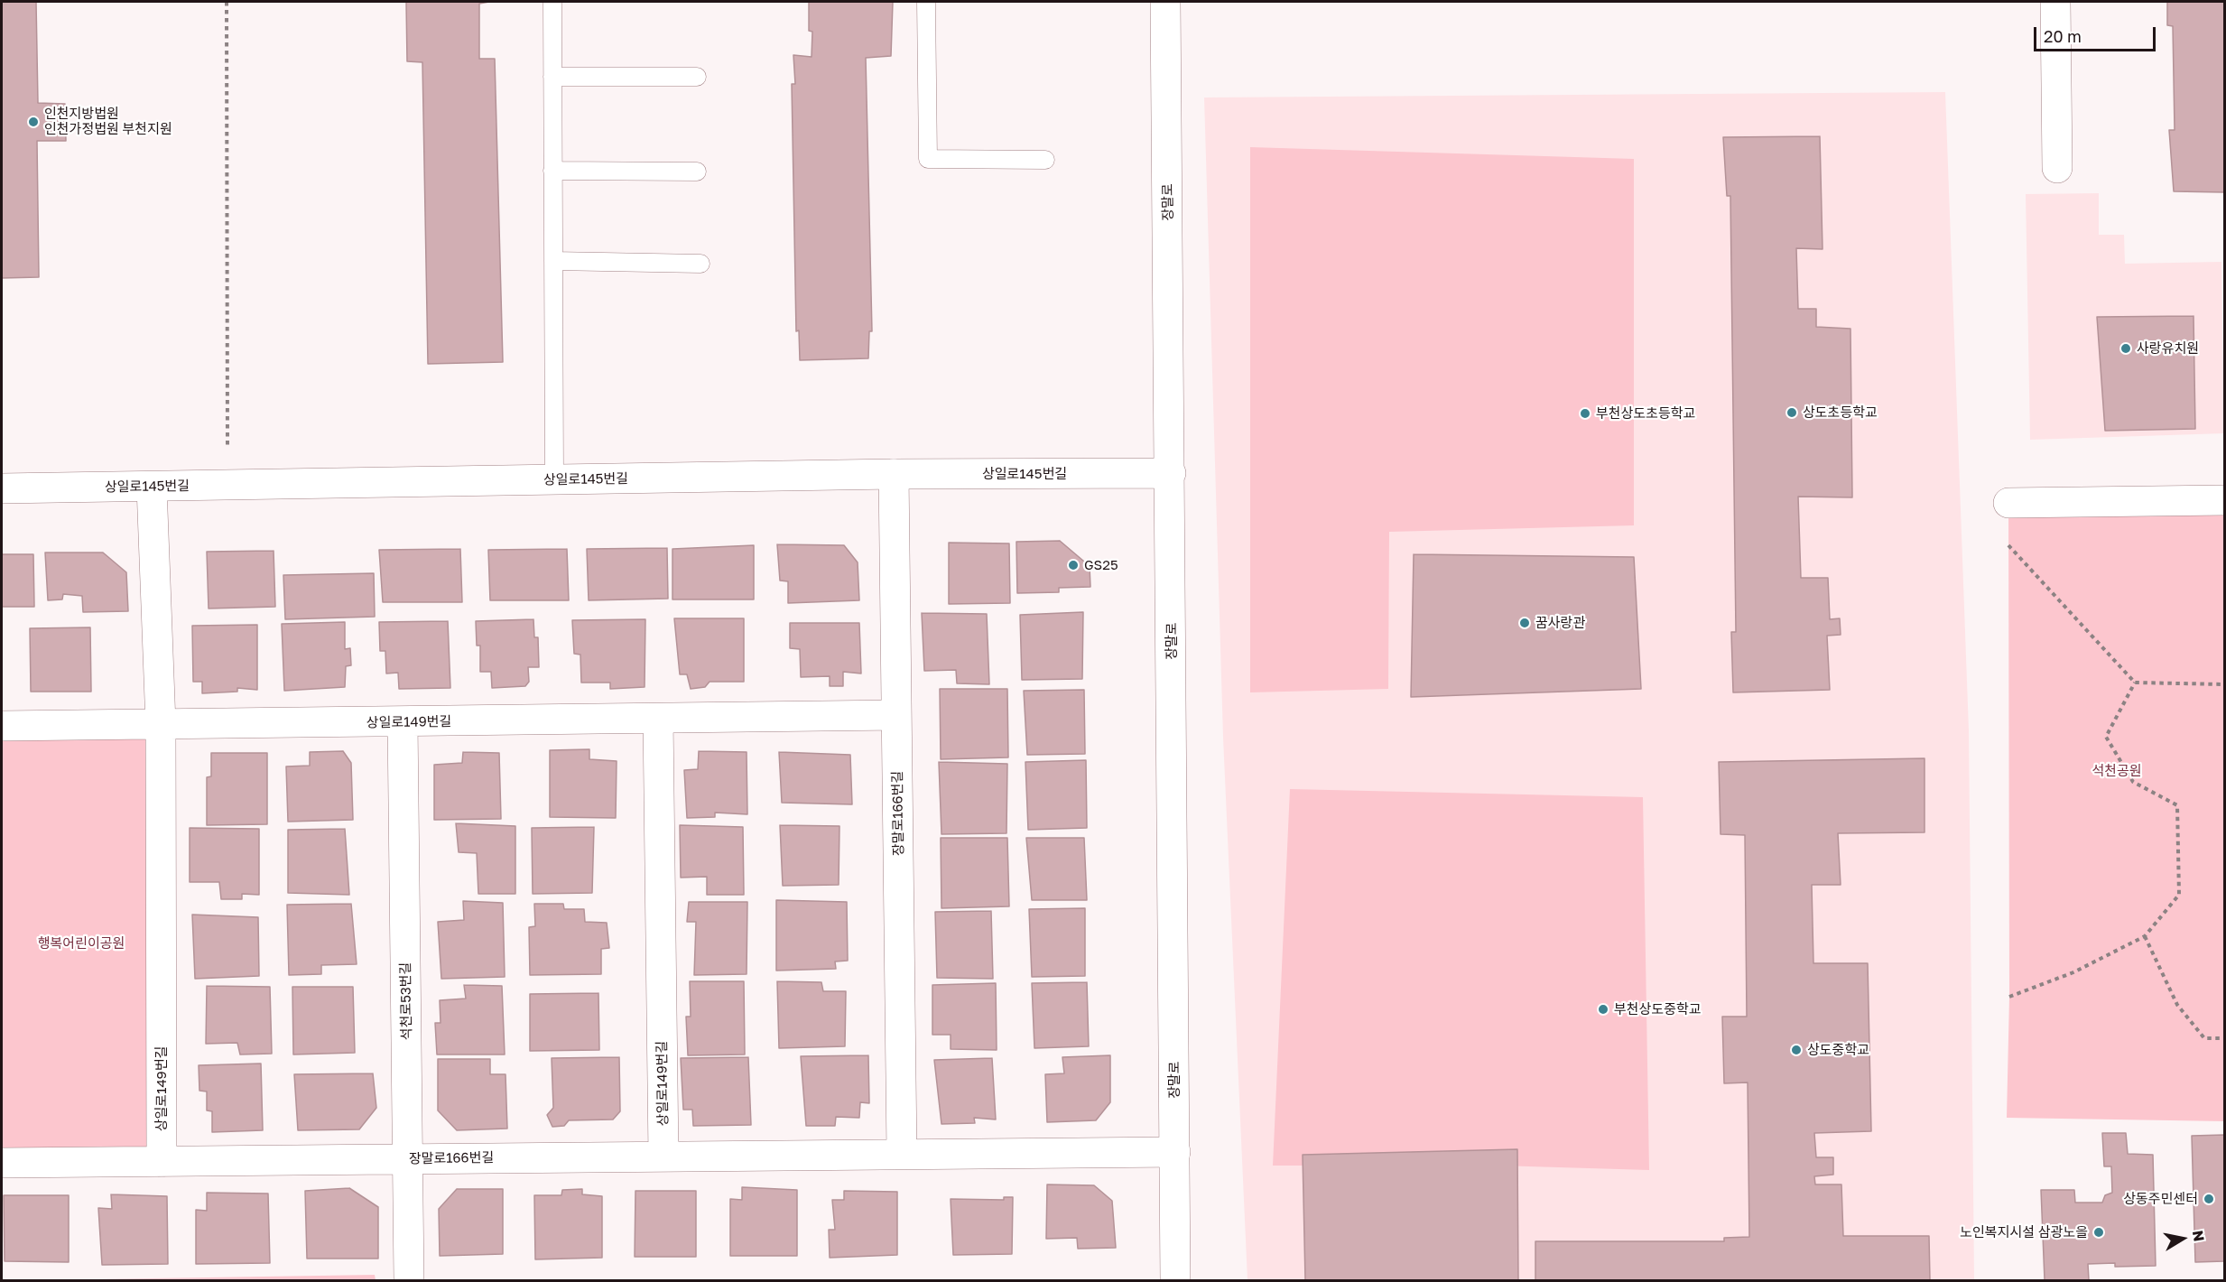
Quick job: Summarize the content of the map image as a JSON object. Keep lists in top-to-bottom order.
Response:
{
  "streets": {
    "street": [
      "장말로",
      "상일로145번길",
      "상일로149번길",
      "장말로166번길",
      "석천로53번길"
    ]
  },
  "crossings": [
    ["장말로", "상일로145번길"],
    ["장말로", "장말로166번길"],
    ["상일로145번길", "장말로166번길"],
    ["상일로149번길", "장말로166번길"],
    ["상일로149번길", "석천로53번길"],
    ["장말로166번길", "석천로53번길"]
  ],
  "parks": ["석천공원", "행복어린이공원"],
  "places": [
    "인천지방법원 인천가정법원 부천지원",
    "사랑유치원",
    "상도초등학교",
    "부천상도초등학교",
    "GS25",
    "꿈사랑관",
    "부천상도중학교",
    "상도중학교",
    "상동주민센터",
    "노인복지시설 삼광노을"
  ],
  "scale_bar": "20 m",
  "north": "right"
}
